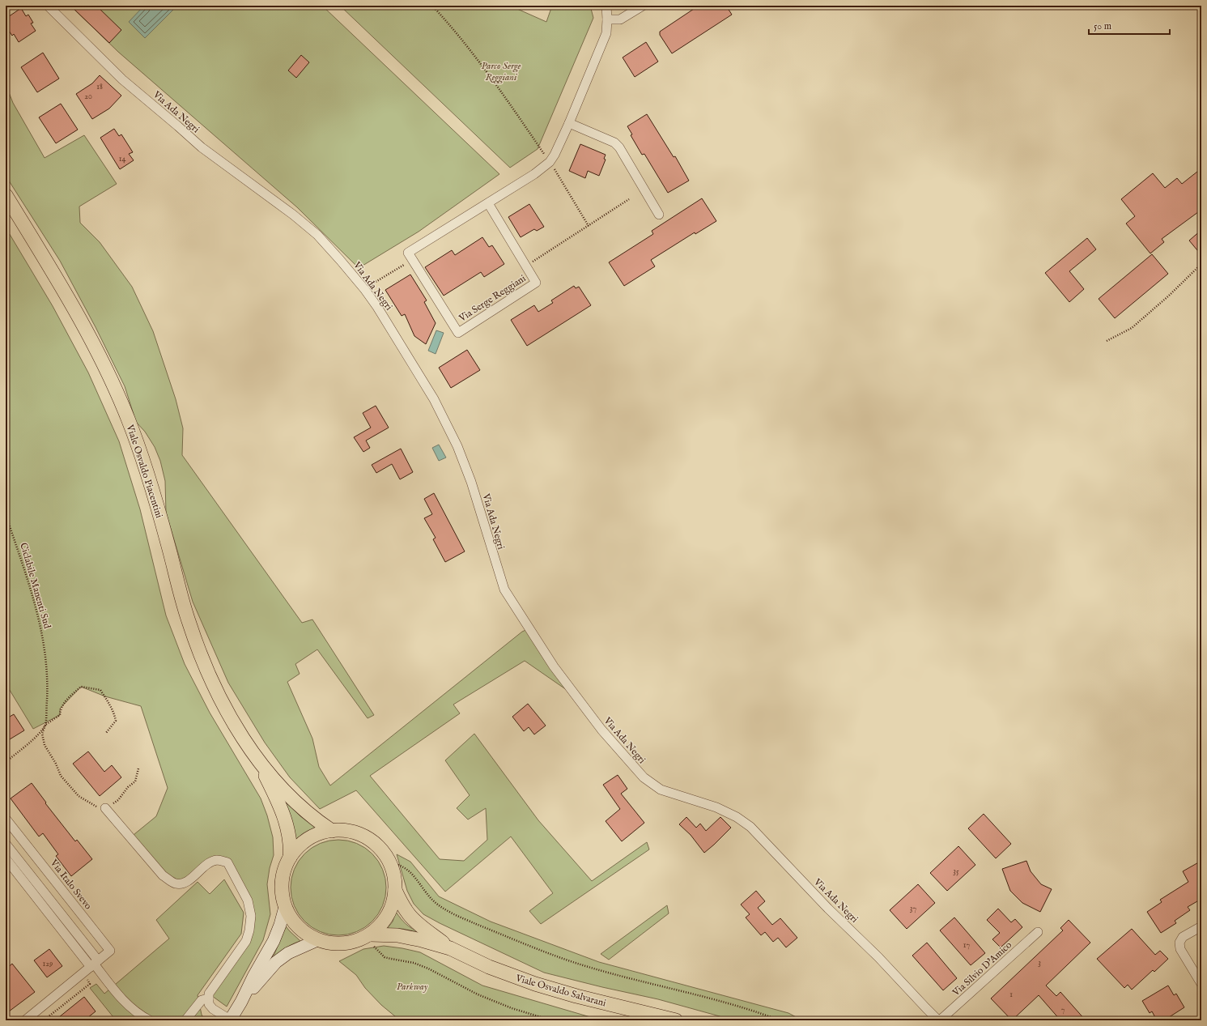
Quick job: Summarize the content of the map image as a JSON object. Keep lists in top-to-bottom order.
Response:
{
  "streets": {
    "main road": ["Viale Osvaldo Piacentini", "Viale Osvaldo Salvarani"],
    "street": [
      "Via Ada Negri",
      "Via Serge Reggiani",
      "Via Italo Svevo",
      "Via Silvio D'Amico"
    ],
    "path": ["Ciclabile Manenti Sud"]
  },
  "crossings": [
    ["Via Ada Negri", "Via Silvio D'Amico"],
    ["Viale Osvaldo Piacentini", "Viale Osvaldo Salvarani"]
  ],
  "parks": ["Parco Serge Reggiani", "Parkway"],
  "house_numbers": [
    "18",
    "20",
    "14",
    "35",
    "37",
    "17",
    "3",
    "129",
    "1",
    "7"
  ],
  "scale_bar": "50 m"
}
